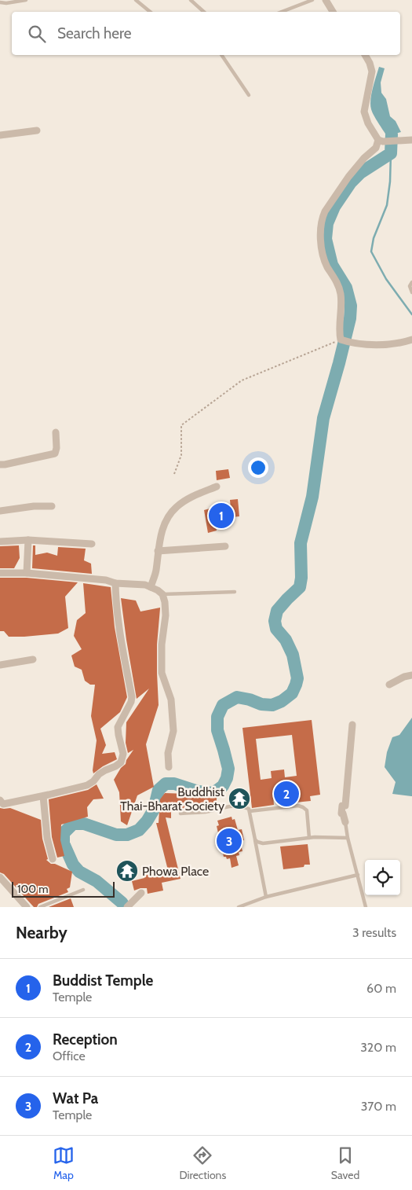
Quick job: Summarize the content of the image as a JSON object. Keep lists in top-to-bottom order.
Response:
{
  "places": {
    "temple": ["Buddhist Thai-Bharat Society", "Phowa Place"]
  },
  "scale_bar": "100 m",
  "page": {
    "search": "Search here",
    "pins": ["1", "2", "3"],
    "scale": "100 m",
    "heading": ["Nearby", "3 results"],
    "list": [
      {
        "mark": "1",
        "name": "Buddist Temple",
        "note": "Temple",
        "value": "60 m"
      },
      {
        "mark": "2",
        "name": "Reception",
        "note": "Office",
        "value": "320 m"
      },
      {
        "mark": "3",
        "name": "Wat Pa",
        "note": "Temple",
        "value": "370 m"
      }
    ],
    "nav": ["Map", "Directions", "Saved"]
  }
}
